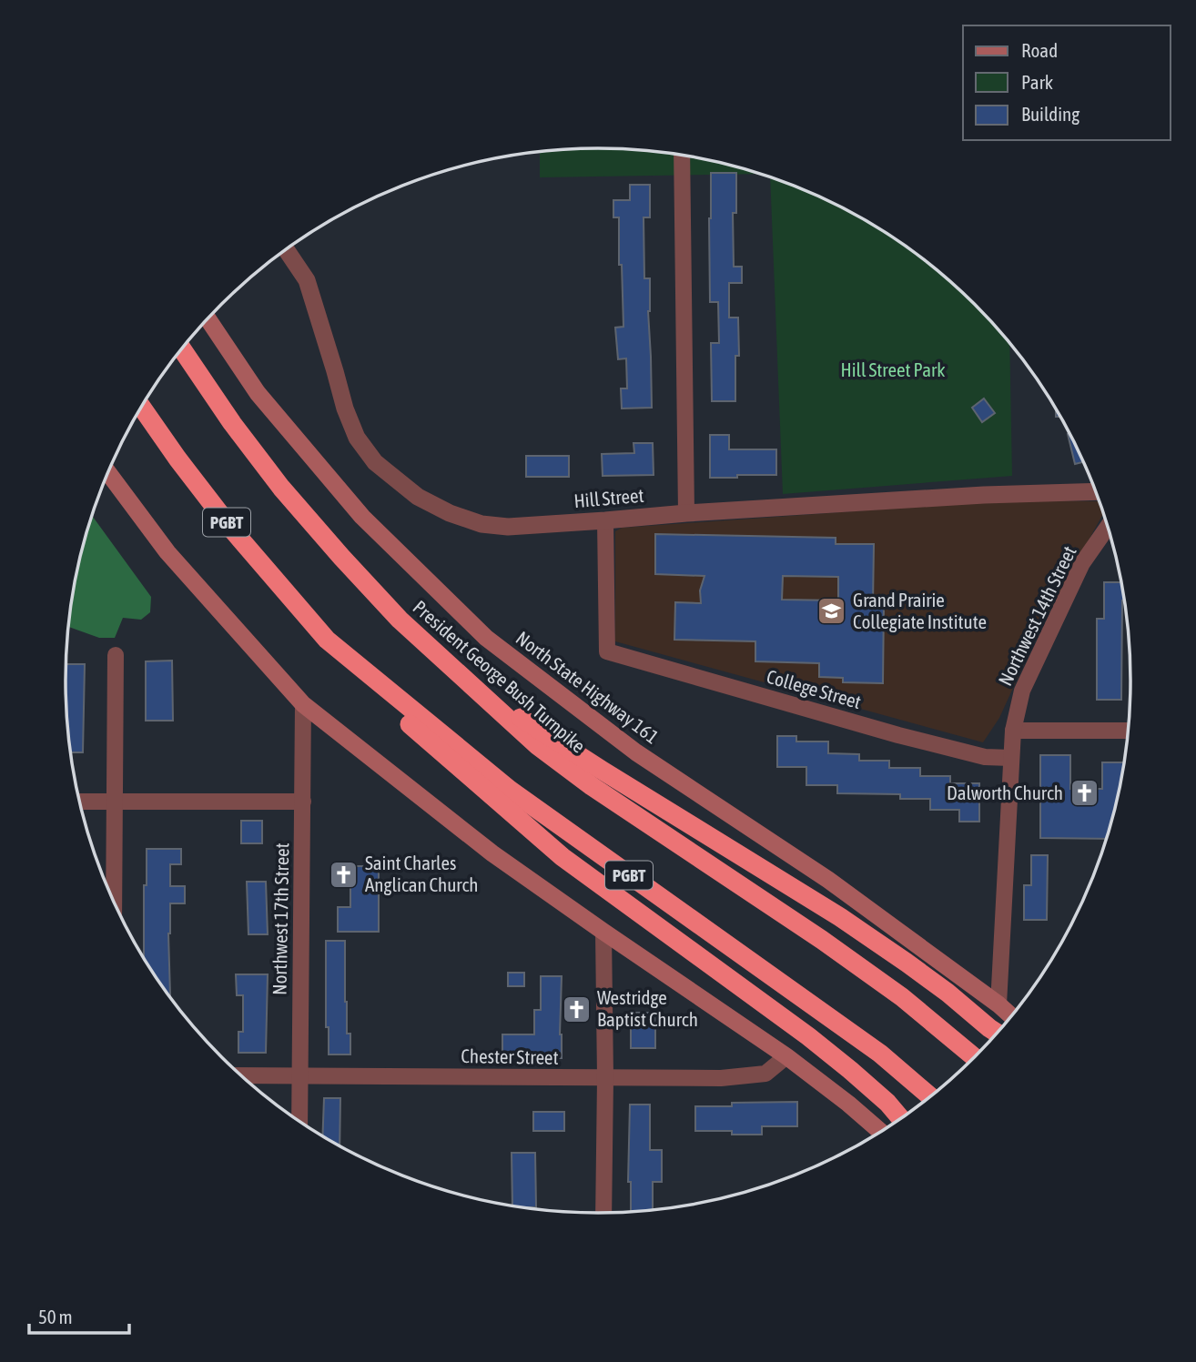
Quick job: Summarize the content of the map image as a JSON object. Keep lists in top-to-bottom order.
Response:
{
  "streets": {
    "highway": ["PGBT", "President George Bush Turnpike"],
    "main road": ["North State Highway 161"],
    "street": [
      "Hill Street",
      "Northwest 14th Street",
      "College Street",
      "Northwest 17th Street",
      "Chester Street"
    ]
  },
  "crossings": [
    ["Hill Street", "College Street"],
    ["Northwest 14th Street", "North State Highway 161"],
    ["Northwest 14th Street", "College Street"],
    ["Northwest 17th Street", "Chester Street"]
  ],
  "parks": ["Hill Street Park"],
  "places": {
    "school or university": ["Grand Prairie Collegiate Institute"],
    "church": ["Dalworth Church", "Saint Charles Anglican Church", "Westridge Baptist Church"]
  },
  "legend": ["Road", "Park", "Building"],
  "scale_bar": "50 m"
}
